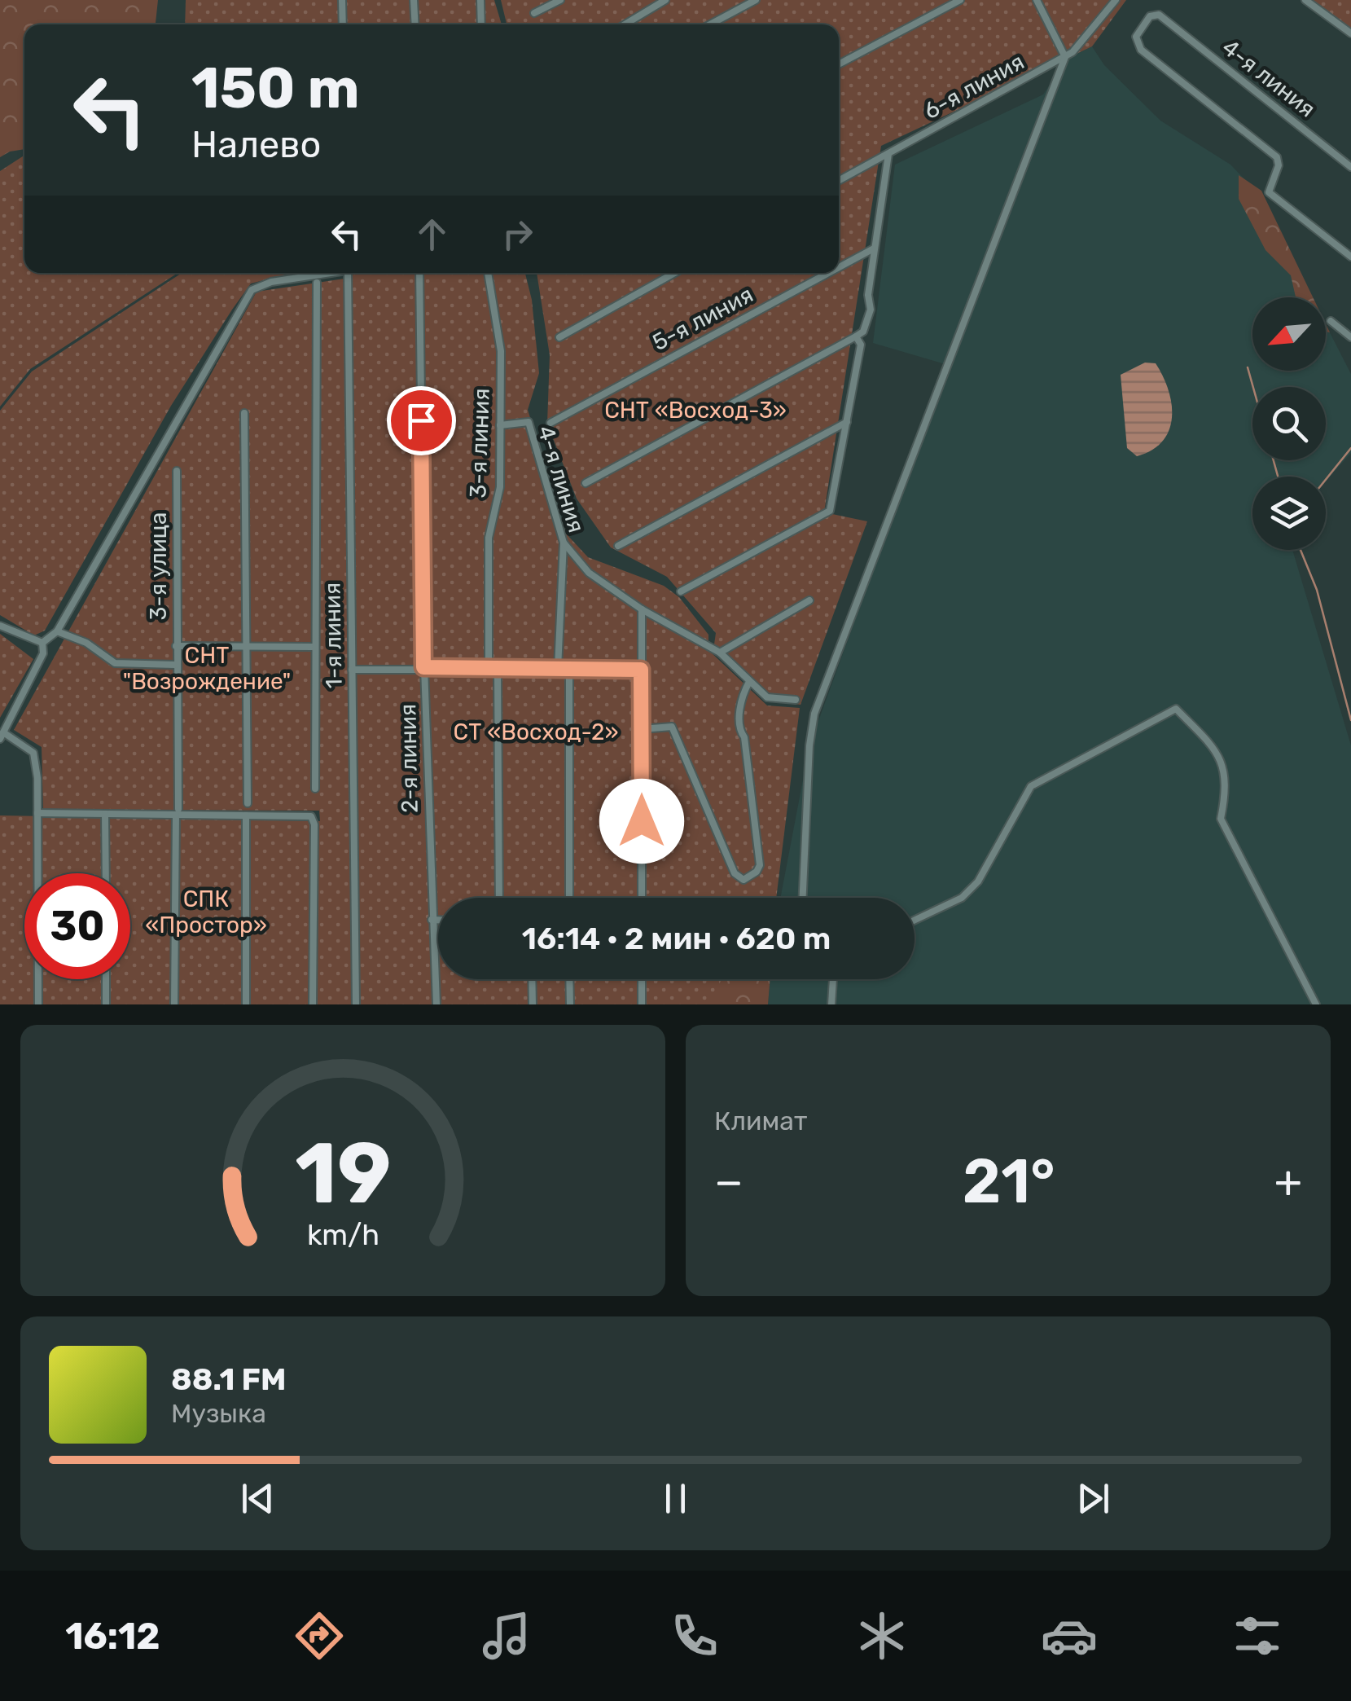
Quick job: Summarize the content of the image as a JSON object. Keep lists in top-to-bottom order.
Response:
{
  "streets": {
    "street": [
      "4-я линия",
      "6-я линия",
      "5-я линия",
      "3-я линия",
      "3-я улица",
      "1-я линия",
      "2-я линия"
    ]
  },
  "crossings": [
    ["4-я линия", "3-я линия"]
  ],
  "parks": [
    "СНТ «Восход-3»",
    "СНТ \"Возрождение\"",
    "СТ «Восход-2»",
    "СПК «Простор»"
  ],
  "north": "bottom left",
  "page": {
    "turn": ["150 m", "Налево"],
    "limit": "30",
    "trip": "16:14 · 2 мин · 620 m",
    "tile": "Климат",
    "heat": ["−", "21°", "+"],
    "song": ["88.1 FM", "Музыка"],
    "tabs": "16:12",
    "gauge": ["19", "km/h"]
  }
}
